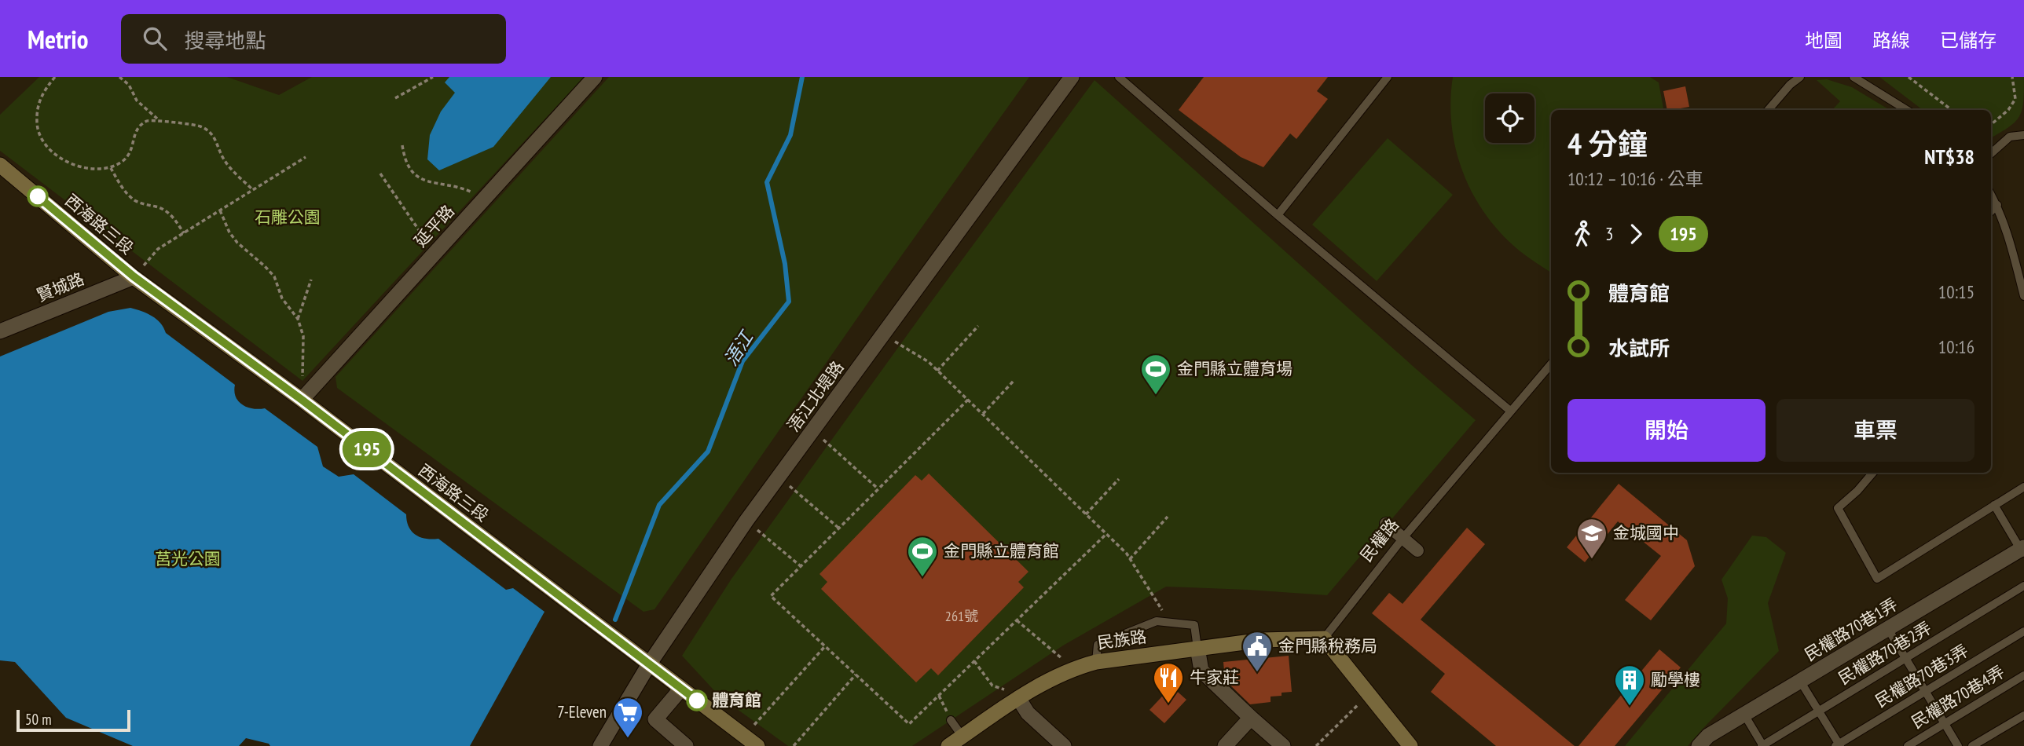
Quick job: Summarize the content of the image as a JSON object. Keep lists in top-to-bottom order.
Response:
{
  "streets": {
    "main road": ["西海路三段", "民族路"],
    "street": [
      "延平路",
      "賢城路",
      "浯江北堤路",
      "民權路70巷1弄"
    ],
    "lane": [
      "民權路",
      "民權路70巷2弄",
      "民權路70巷3弄",
      "民權路70巷4弄"
    ]
  },
  "crossings": [
    ["西海路三段", "延平路"],
    ["西海路三段", "賢城路"],
    ["西海路三段", "浯江北堤路"],
    ["民權路", "民族路"]
  ],
  "water": ["浯江"],
  "parks": ["石雕公園", "莒光公園"],
  "places": {
    "sports": ["金門縣立體育場", "金門縣立體育館"],
    "school or university": ["金城國中"],
    "public building": ["金門縣稅務局"],
    "other": ["體育館"],
    "restaurant": ["牛家莊"],
    "building": ["勵學樓"],
    "supermarket": ["7-Eleven"]
  },
  "lines": ["bus line 195"],
  "house_numbers": ["261號"],
  "scale_bar": "50 m",
  "page": {
    "header": "Metrio",
    "search": "搜尋地點",
    "nav": ["地圖", "路線", "已儲存"],
    "on_map": "195",
    "heading": ["4 分鐘", "10:12 – 10:16 · 公車", "NT$38"],
    "legs": ["3", "195"],
    "list": [
      {
        "name": "體育館",
        "value": "10:15"
      },
      {
        "name": "水試所",
        "value": "10:16"
      }
    ],
    "buttons": ["開始", "車票"],
    "scale": "50 m"
  }
}
